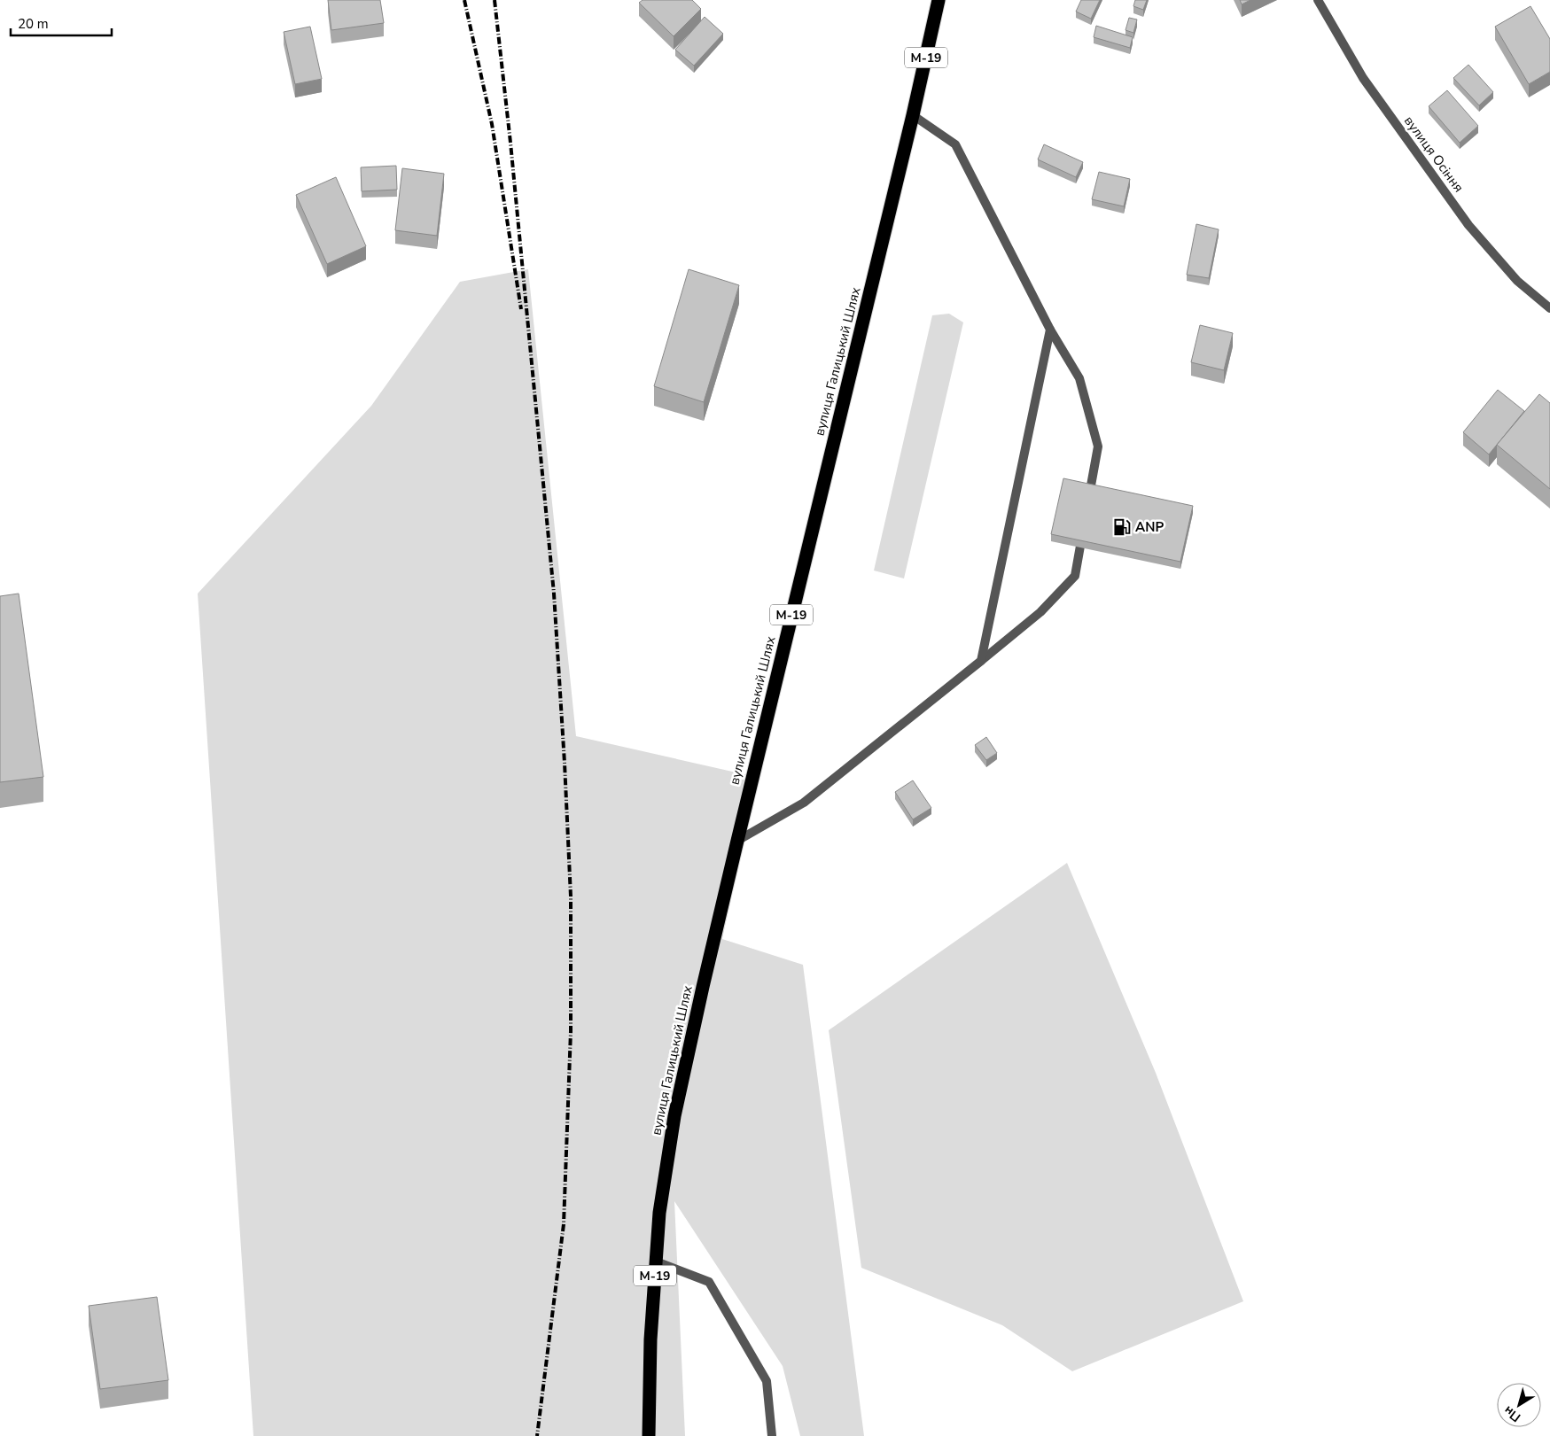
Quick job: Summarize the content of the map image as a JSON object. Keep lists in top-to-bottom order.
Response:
{
  "streets": {
    "highway": ["М-19", "вулиця Галицький Шлях"],
    "street": ["вулиця Осіння"]
  },
  "places": {
    "fuel station": ["ANP"]
  },
  "scale_bar": "20 m",
  "north": "bottom left"
}
